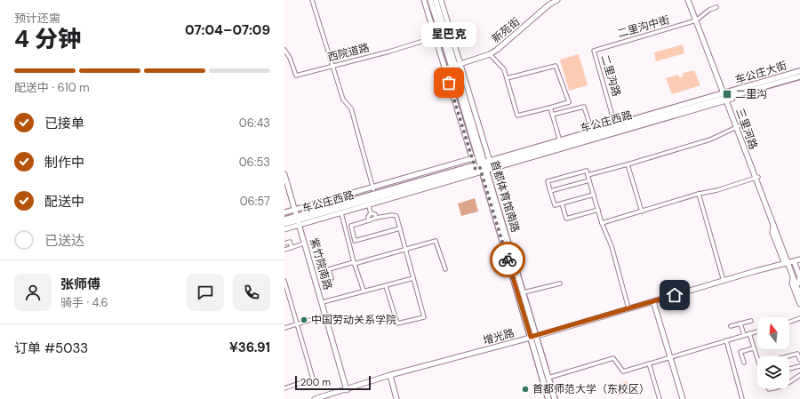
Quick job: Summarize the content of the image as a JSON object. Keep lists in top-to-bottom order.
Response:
{
  "streets": {
    "main road": ["车公庄大街", "车公庄西路", "首都体育馆南路"],
    "street": [
      "二里沟中街",
      "新苑街",
      "西院道路",
      "二里沟路",
      "三里河路",
      "紫竹院南路",
      "增光路"
    ]
  },
  "crossings": [
    ["二里沟中街", "二里沟路"],
    ["二里沟中街", "三里河路"],
    ["新苑街", "首都体育馆南路"],
    ["车公庄大街", "车公庄西路"],
    ["车公庄大街", "三里河路"],
    ["二里沟路", "车公庄西路"],
    ["车公庄西路", "三里河路"],
    ["车公庄西路", "首都体育馆南路"],
    ["车公庄西路", "紫竹院南路"],
    ["三里河路", "增光路"],
    ["首都体育馆南路", "增光路"],
    ["紫竹院南路", "增光路"]
  ],
  "places": {
    "other": ["星巴克", "中国劳动关系学院", "首都师范大学（东校区）"],
    "transit": ["二里沟"]
  },
  "scale_bar": "200 m",
  "north": "top",
  "page": {
    "heading": ["4 分钟", "预计还需", "07:04–07:09"],
    "panel": [
      "张师傅",
      "骑手 · 4.6",
      "订单 #5033",
      "¥36.91"
    ],
    "bubble": "星巴克",
    "bar": "配送中 · 610 m",
    "list": [
      ["已接单", "06:43"],
      ["制作中", "06:53"],
      ["配送中", "06:57"],
      "已送达"
    ],
    "scale": "200 m"
  }
}
